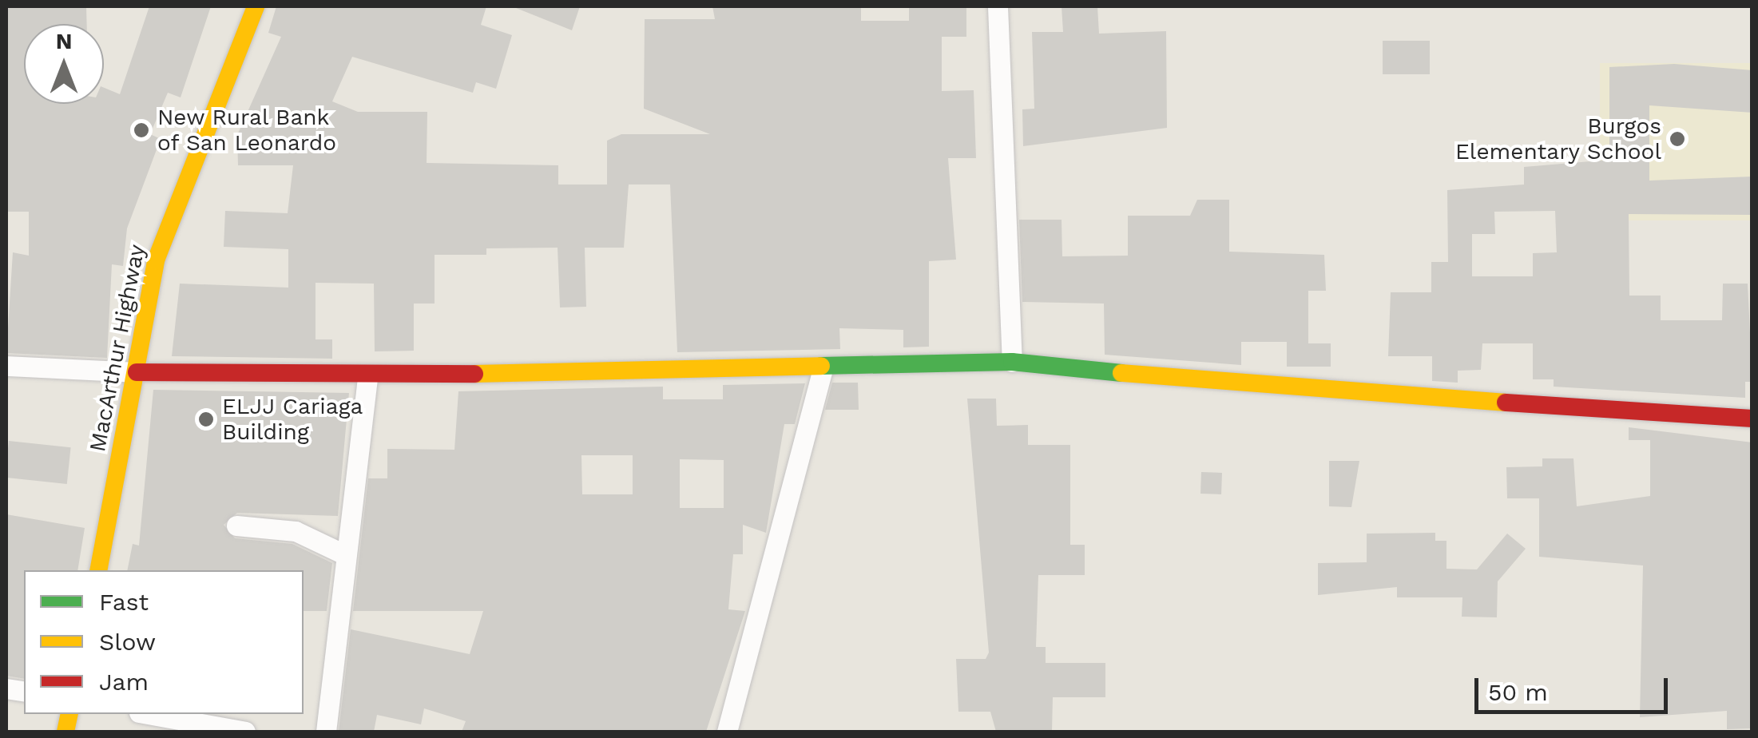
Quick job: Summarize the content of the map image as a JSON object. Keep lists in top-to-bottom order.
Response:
{
  "streets": {
    "main road": ["MacArthur Highway"]
  },
  "places": ["New Rural Bank of San Leonardo", "Burgos Elementary School", "ELJJ Cariaga Building"],
  "legend": ["Fast", "Slow", "Jam"],
  "scale_bar": "50 m",
  "north": "top"
}
